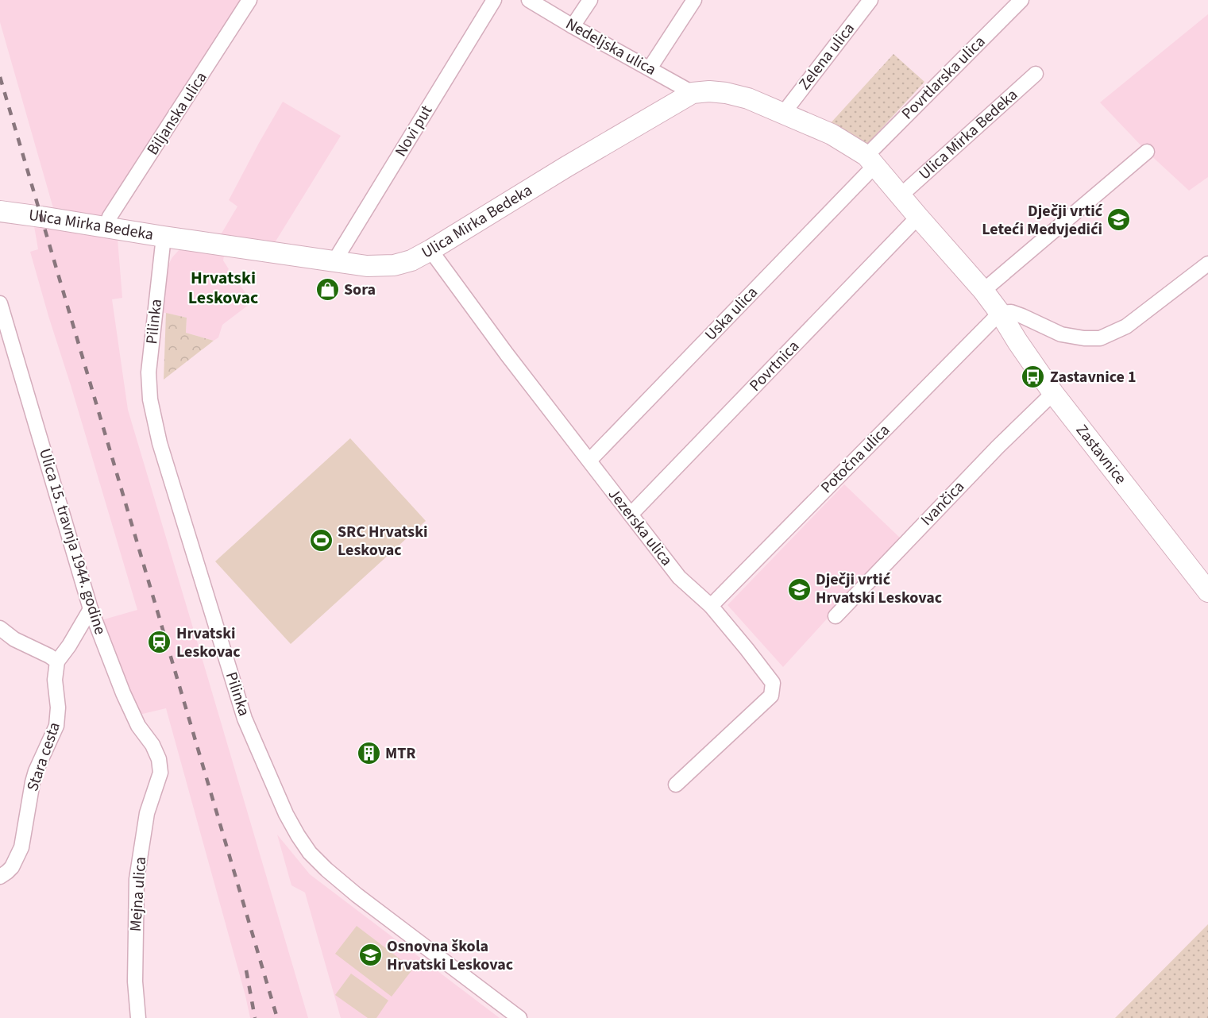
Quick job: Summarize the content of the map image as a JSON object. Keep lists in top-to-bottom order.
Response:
{
  "streets": {
    "main road": ["Ulica Mirka Bedeka", "Zastavnice"],
    "street": [
      "Nedeljska ulica",
      "Zelena ulica",
      "Povrtlarska ulica",
      "Biljanska ulica",
      "Novi put",
      "Uska ulica",
      "Pilinka",
      "Povrtnica",
      "Potočna ulica",
      "Ivančica",
      "Jezerska ulica",
      "Ulica 15. travnja 1944. godine",
      "Stara cesta",
      "Mejna ulica"
    ]
  },
  "crossings": [
    ["Nedeljska ulica", "Ulica Mirka Bedeka"],
    ["Zelena ulica", "Ulica Mirka Bedeka"],
    ["Povrtlarska ulica", "Ulica Mirka Bedeka"],
    ["Povrtlarska ulica", "Uska ulica"],
    ["Biljanska ulica", "Ulica Mirka Bedeka"],
    ["Novi put", "Ulica Mirka Bedeka"],
    ["Ulica Mirka Bedeka", "Uska ulica"],
    ["Ulica Mirka Bedeka", "Pilinka"],
    ["Ulica Mirka Bedeka", "Povrtnica"],
    ["Ulica Mirka Bedeka", "Zastavnice"],
    ["Ulica Mirka Bedeka", "Potočna ulica"],
    ["Ulica Mirka Bedeka", "Jezerska ulica"],
    ["Uska ulica", "Jezerska ulica"],
    ["Povrtnica", "Jezerska ulica"],
    ["Zastavnice", "Potočna ulica"],
    ["Zastavnice", "Ivančica"],
    ["Potočna ulica", "Jezerska ulica"],
    ["Ulica 15. travnja 1944. godine", "Mejna ulica"]
  ],
  "districts": ["Hrvatski Leskovac"],
  "places": {
    "school or university": ["Dječji vrtić Leteći Medvjedići", "Dječji vrtić Hrvatski Leskovac", "Osnovna škola Hrvatski Leskovac"],
    "shop": ["Sora"],
    "bus stop": ["Zastavnice 1"],
    "sports": ["SRC Hrvatski Leskovac"],
    "station": ["Hrvatski Leskovac"],
    "building": ["MTR"]
  }
}
